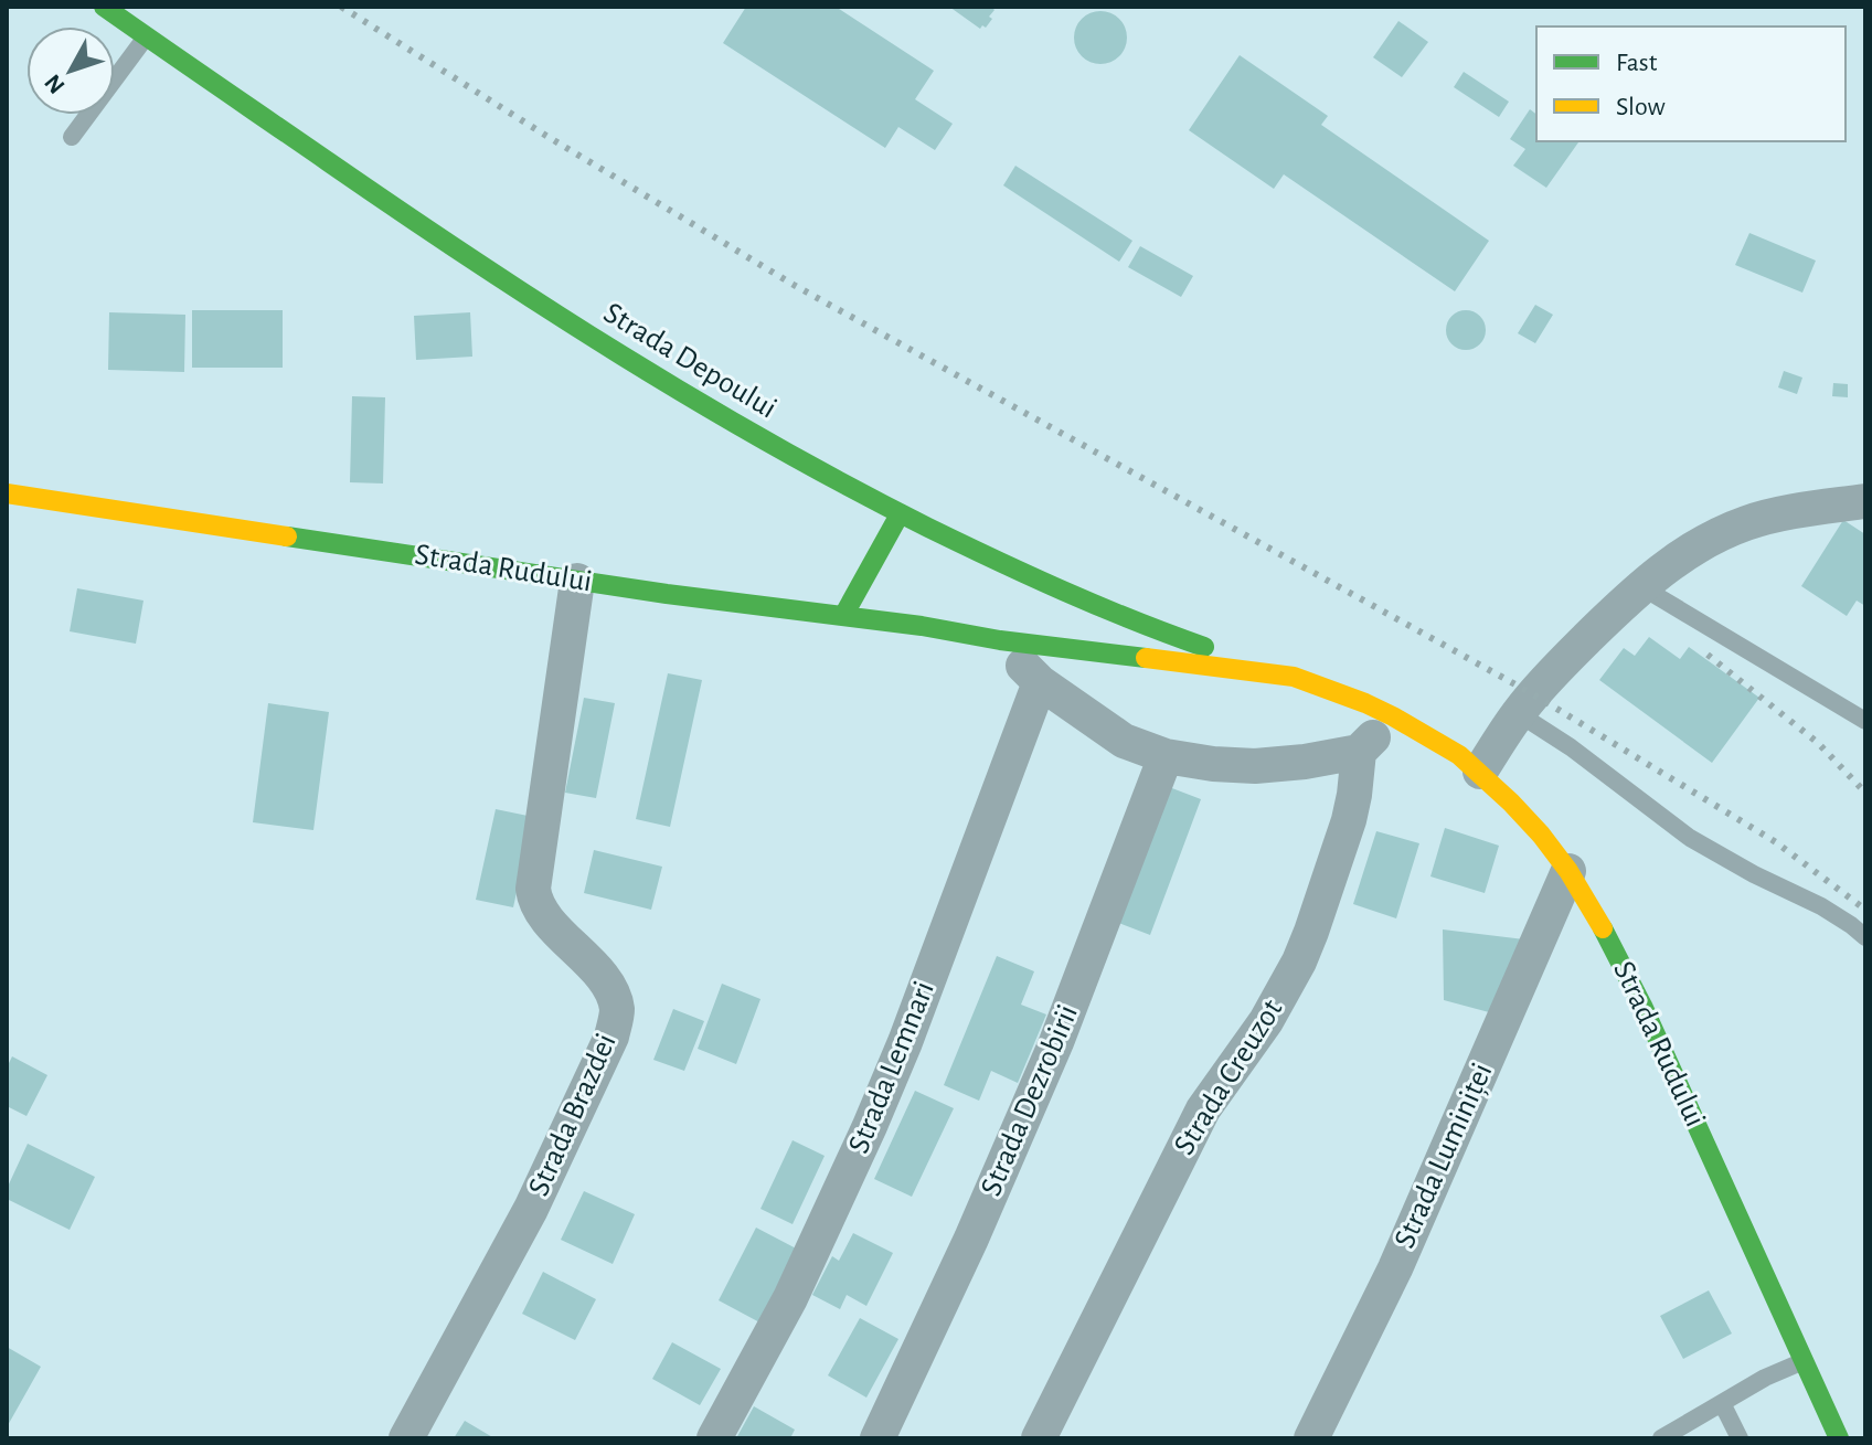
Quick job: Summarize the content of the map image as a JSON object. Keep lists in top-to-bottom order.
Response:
{
  "streets": {
    "main road": ["Strada Depoului", "Strada Rudului"],
    "street": [
      "Strada Lemnari",
      "Strada Creuzot",
      "Strada Dezrobirii",
      "Strada Brazdei",
      "Strada Luminiței"
    ]
  },
  "crossings": [
    ["Strada Depoului", "Strada Rudului"],
    ["Strada Rudului", "Strada Brazdei"],
    ["Strada Rudului", "Strada Luminiței"]
  ],
  "legend": ["Fast", "Slow"],
  "north": "bottom left"
}
